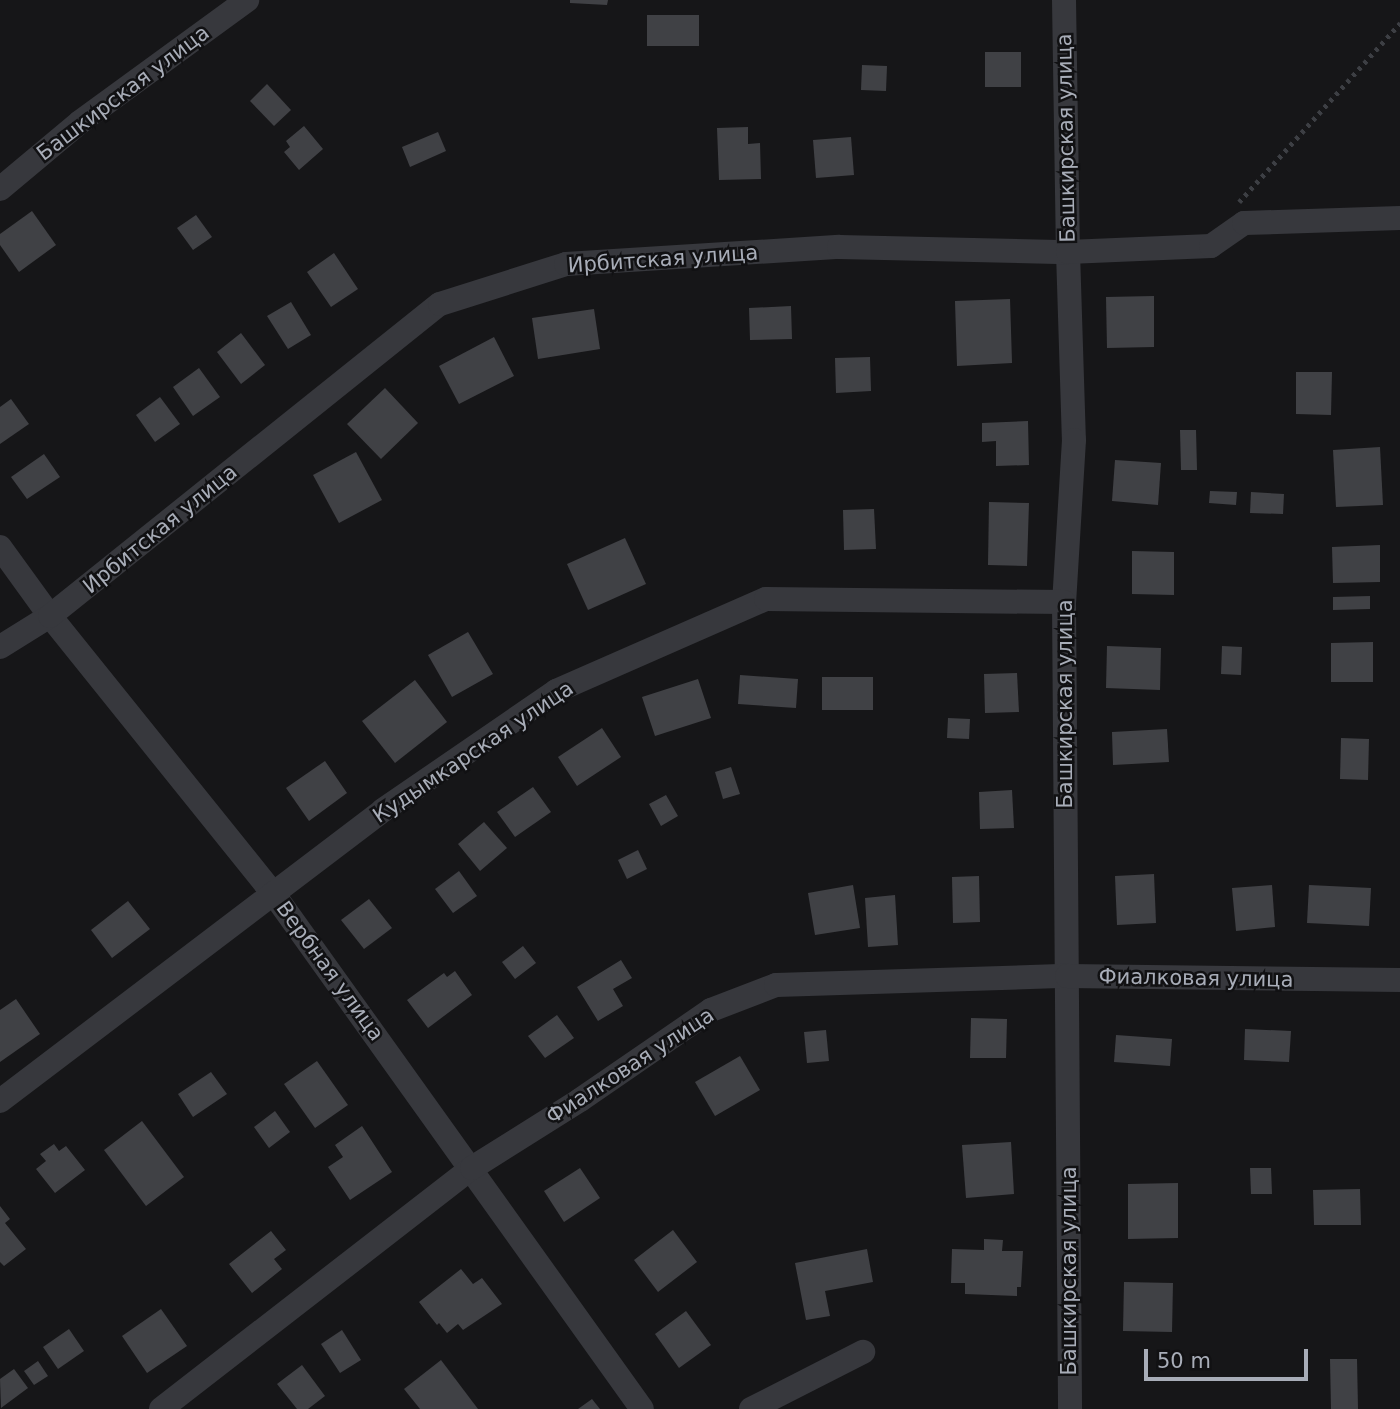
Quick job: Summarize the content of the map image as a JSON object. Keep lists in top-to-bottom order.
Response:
{
  "streets": {
    "street": [
      "Башкирская улица",
      "Ирбитская улица",
      "Кудымкарская улица",
      "Вербная улица",
      "Фиалковая улица"
    ]
  },
  "crossings": [
    ["Башкирская улица", "Ирбитская улица"],
    ["Башкирская улица", "Кудымкарская улица"],
    ["Башкирская улица", "Фиалковая улица"],
    ["Ирбитская улица", "Вербная улица"],
    ["Кудымкарская улица", "Вербная улица"],
    ["Вербная улица", "Фиалковая улица"]
  ],
  "scale_bar": "50 m"
}
